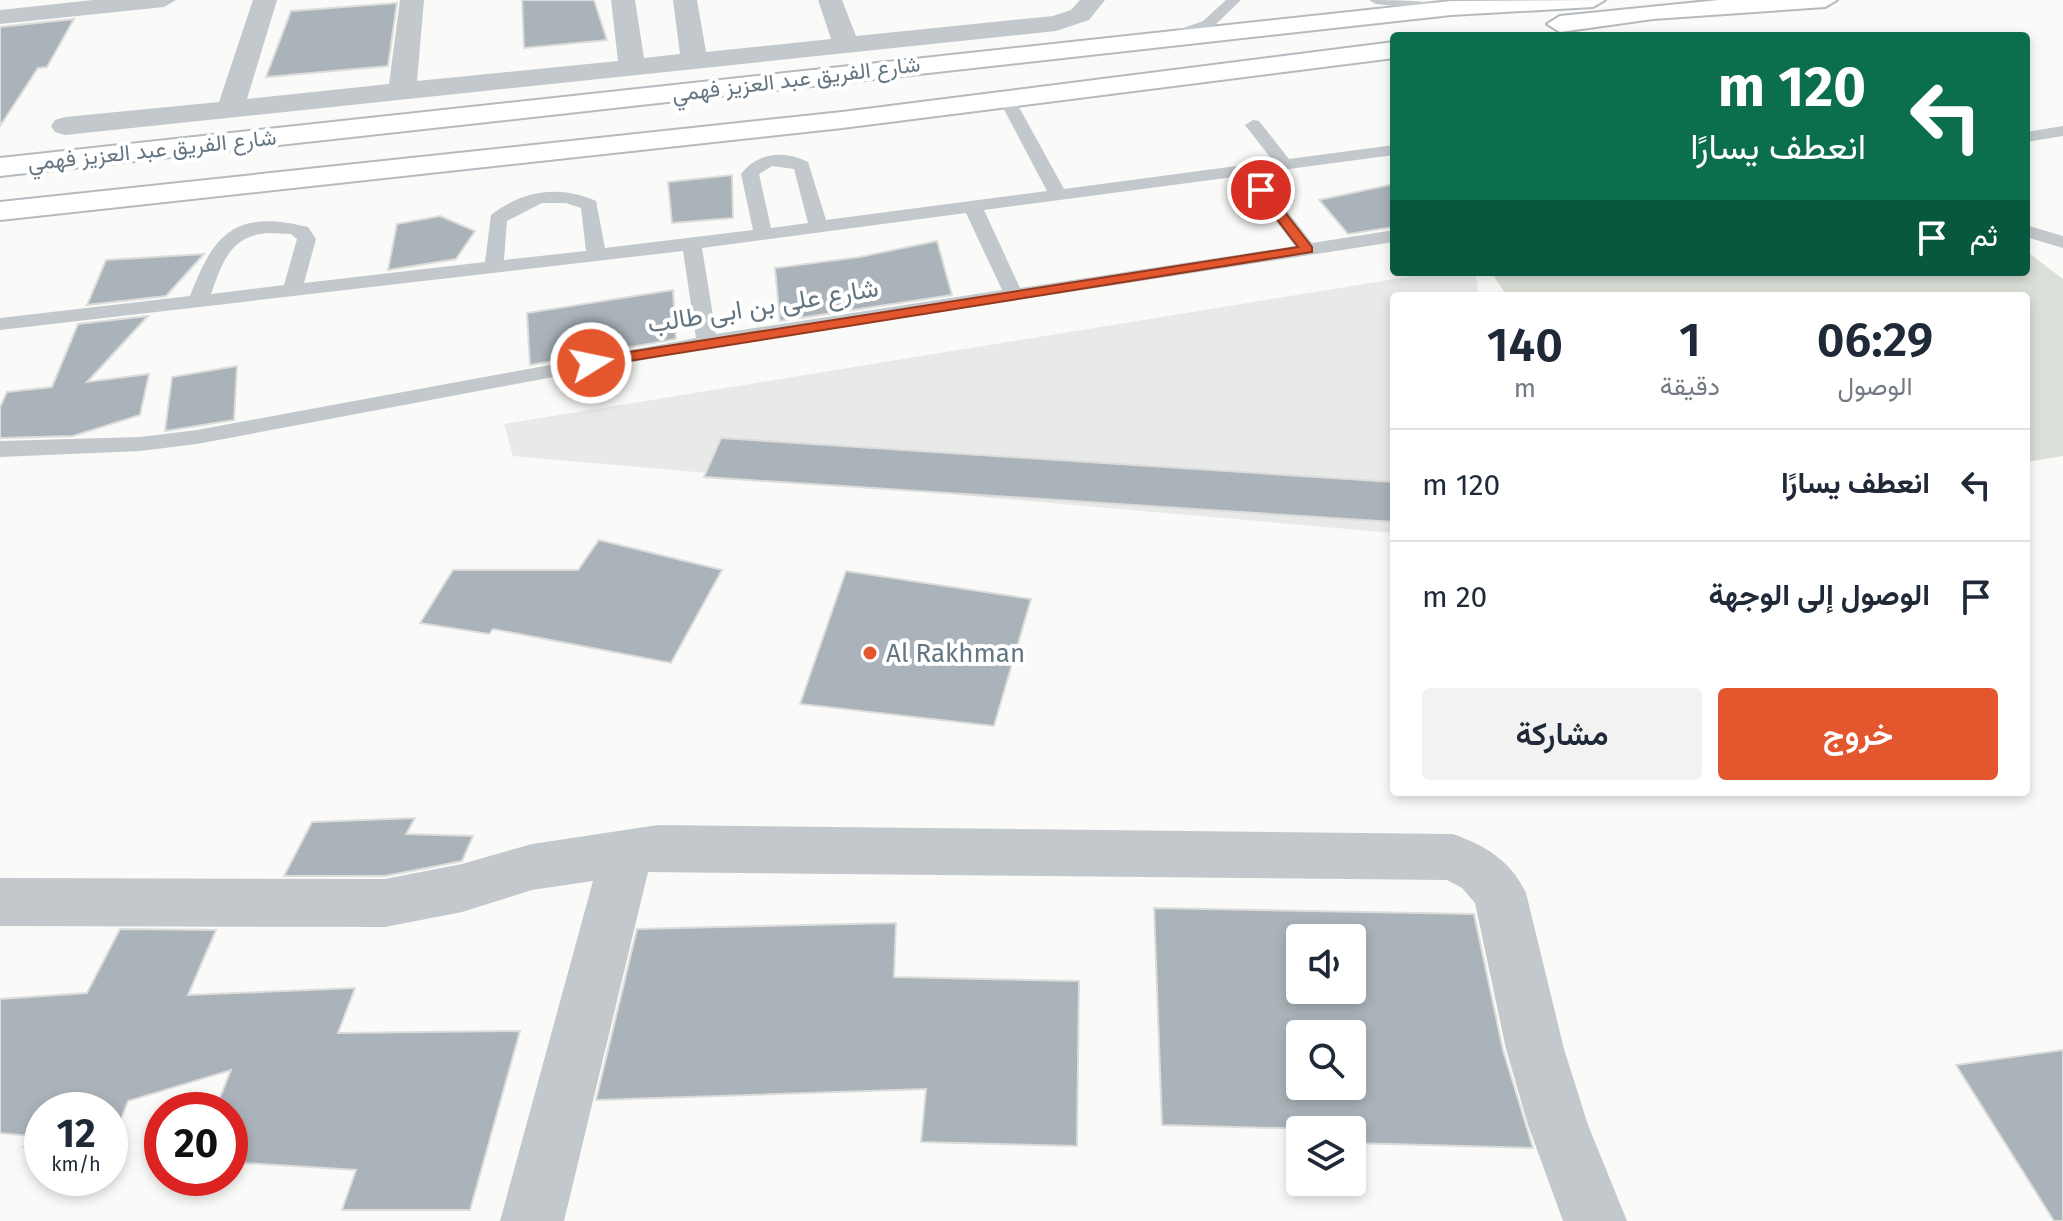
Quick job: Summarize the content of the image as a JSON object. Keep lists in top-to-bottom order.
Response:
{
  "streets": {
    "main road": ["شارع الفريق عبد العزيز فهمي"],
    "lane": ["شارع على بن ابى طالب"]
  },
  "places": ["Al Rakhman"],
  "page": {
    "turn": ["120 m", "انعطف يسارًا"],
    "then": "ثم",
    "eta": [
      "06:29",
      "الوصول",
      "1",
      "دقيقة",
      "140",
      "m"
    ],
    "list": [
      {
        "name": "انعطف يسارًا",
        "value": "120 m"
      },
      {
        "name": "الوصول إلى الوجهة",
        "value": "20 m"
      }
    ],
    "buttons": ["خروج", "مشاركة"],
    "speed": "12 km/h",
    "limit": "20"
  }
}
